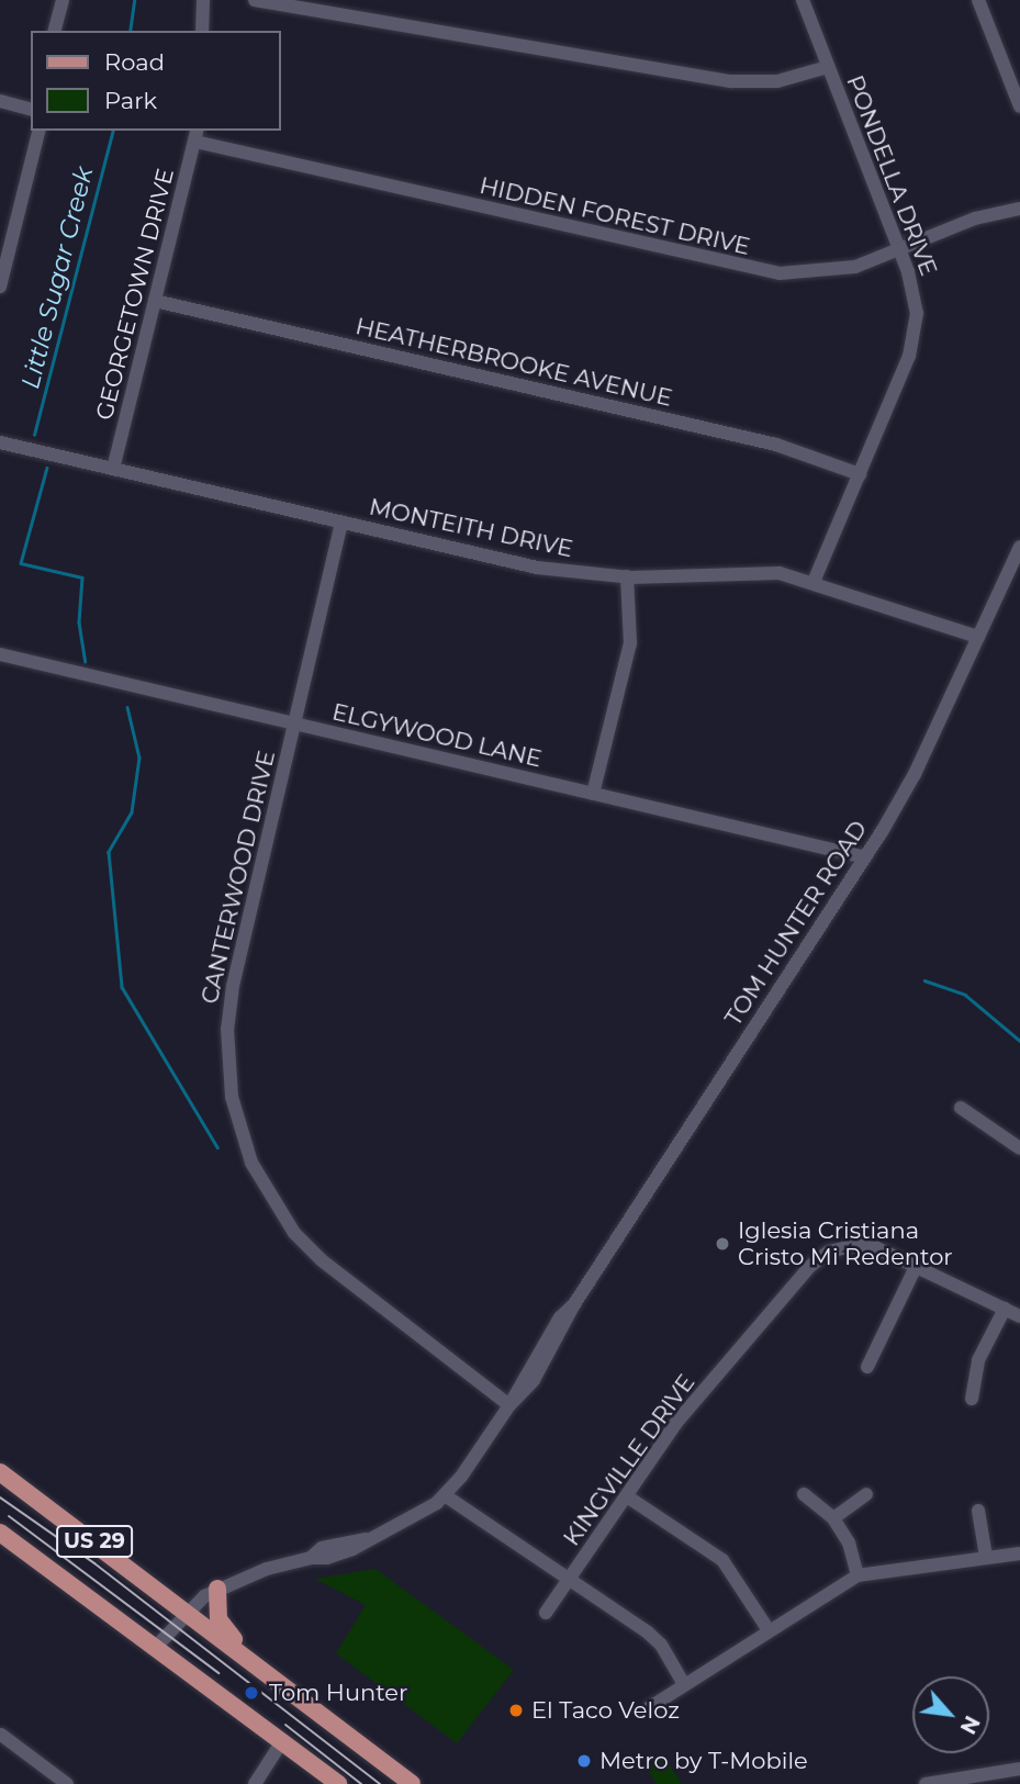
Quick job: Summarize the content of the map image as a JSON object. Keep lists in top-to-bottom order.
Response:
{
  "streets": {
    "main road": ["US 29"],
    "street": [
      "PONDELLA DRIVE",
      "HIDDEN FOREST DRIVE",
      "GEORGETOWN DRIVE",
      "HEATHERBROOKE AVENUE",
      "MONTEITH DRIVE",
      "ELGYWOOD LANE",
      "CANTERWOOD DRIVE",
      "TOM HUNTER ROAD",
      "KINGVILLE DRIVE"
    ]
  },
  "crossings": [
    ["PONDELLA DRIVE", "HIDDEN FOREST DRIVE"],
    ["PONDELLA DRIVE", "HEATHERBROOKE AVENUE"],
    ["PONDELLA DRIVE", "MONTEITH DRIVE"],
    ["HIDDEN FOREST DRIVE", "GEORGETOWN DRIVE"],
    ["GEORGETOWN DRIVE", "HEATHERBROOKE AVENUE"],
    ["GEORGETOWN DRIVE", "MONTEITH DRIVE"],
    ["MONTEITH DRIVE", "CANTERWOOD DRIVE"],
    ["MONTEITH DRIVE", "TOM HUNTER ROAD"],
    ["ELGYWOOD LANE", "CANTERWOOD DRIVE"],
    ["ELGYWOOD LANE", "TOM HUNTER ROAD"],
    ["CANTERWOOD DRIVE", "TOM HUNTER ROAD"],
    ["TOM HUNTER ROAD", "US 29"]
  ],
  "water": ["Little Sugar Creek"],
  "places": [
    "Iglesia Cristiana Cristo Mi Redentor",
    "Tom Hunter",
    "El Taco Veloz",
    "Metro by T-Mobile"
  ],
  "legend": ["Road", "Park"],
  "north": "bottom right"
}
